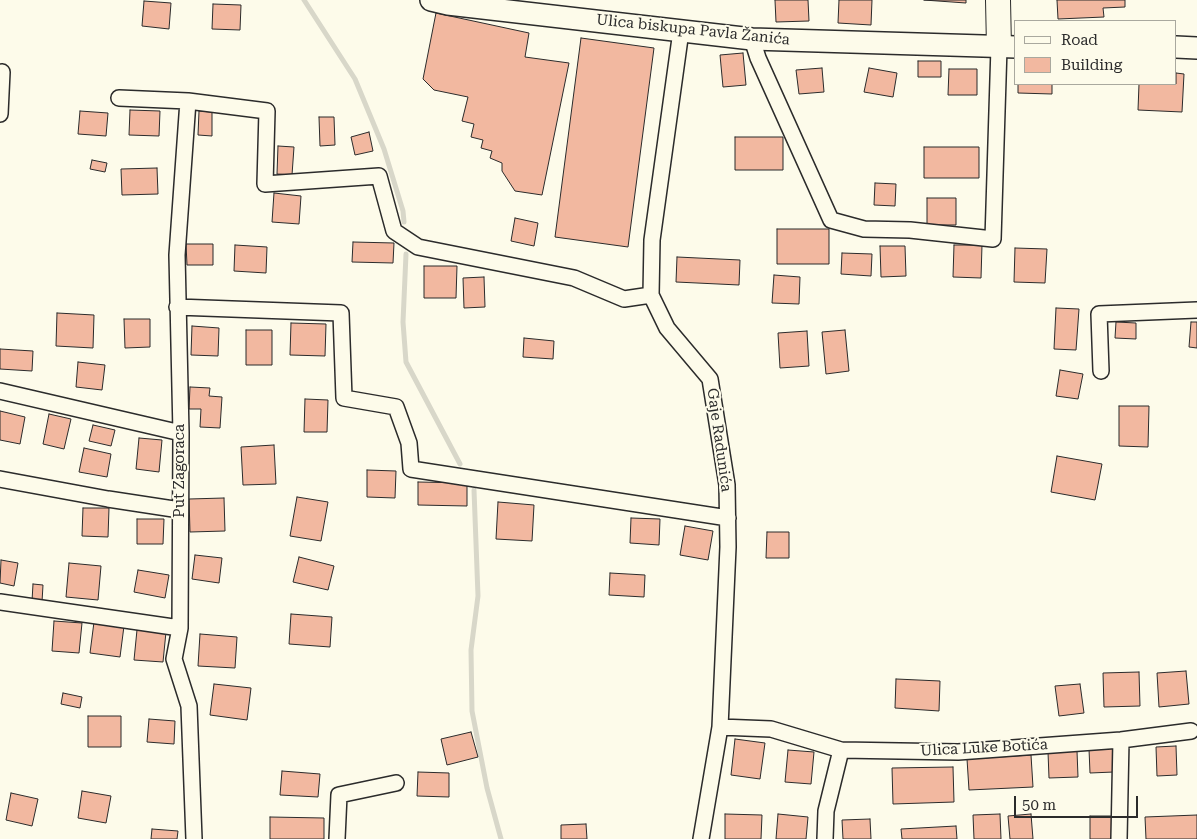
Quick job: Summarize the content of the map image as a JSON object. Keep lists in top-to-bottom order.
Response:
{
  "streets": {
    "street": [
      "Ulica biskupa Pavla Žanića",
      "Gaje Radunića",
      "Put Zagoraca",
      "Ulica Luke Botića"
    ]
  },
  "crossings": [
    ["Ulica biskupa Pavla Žanića", "Gaje Radunića"],
    ["Gaje Radunića", "Ulica Luke Botića"]
  ],
  "legend": ["Road", "Building"],
  "scale_bar": "50 m"
}
